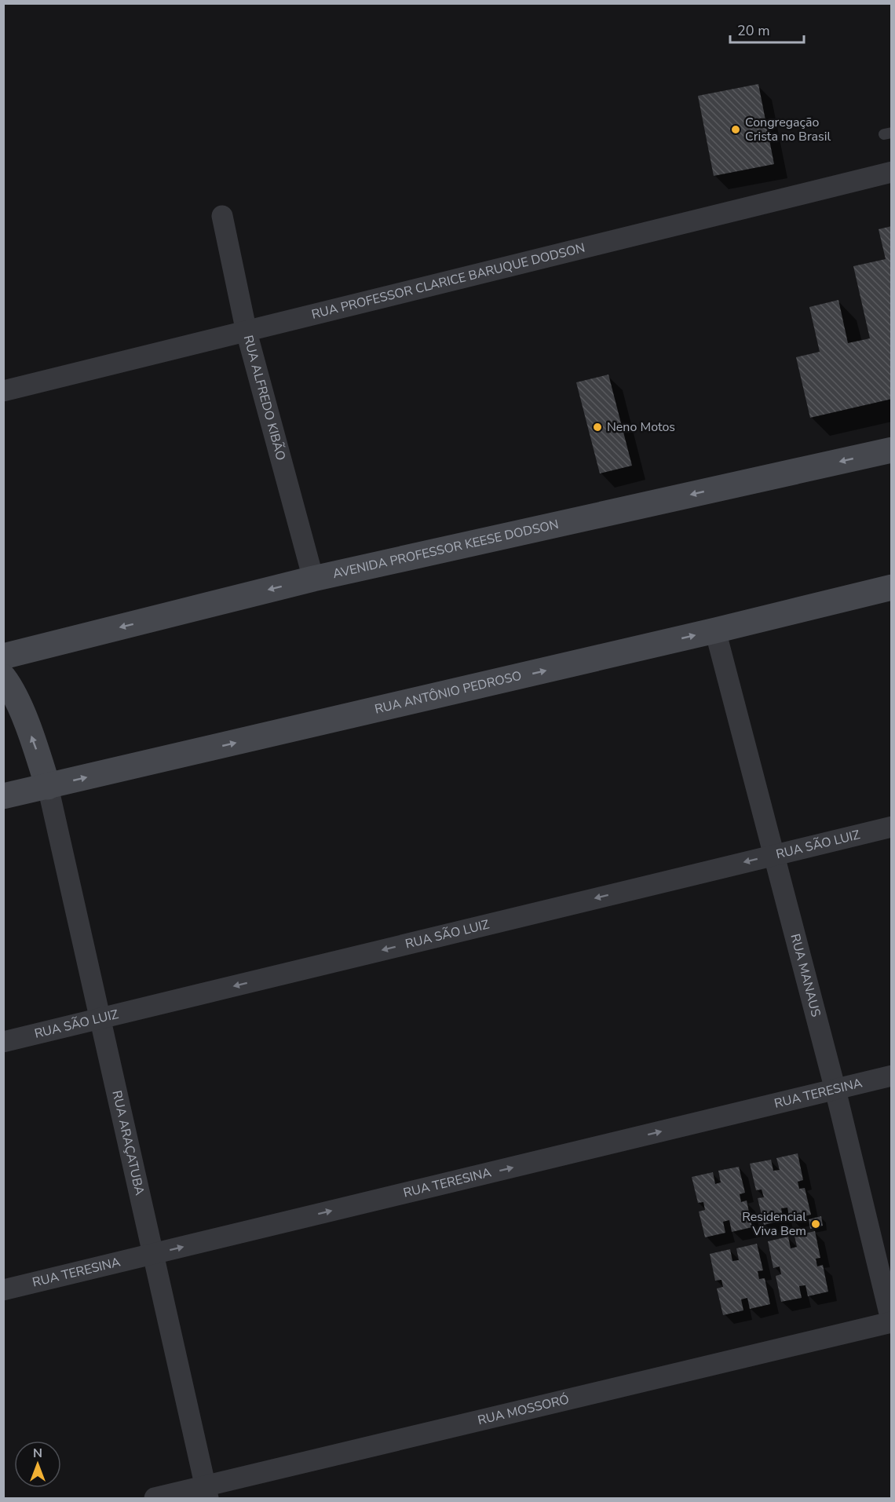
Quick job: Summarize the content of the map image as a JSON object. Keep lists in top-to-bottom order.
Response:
{
  "streets": {
    "main road": ["AVENIDA PROFESSOR KEESE DODSON", "RUA ANTÔNIO PEDROSO"],
    "street": [
      "RUA PROFESSOR CLARICE BARUQUE DODSON",
      "RUA ALFREDO KIBÃO",
      "RUA SÃO LUIZ",
      "RUA MANAUS",
      "RUA TERESINA",
      "RUA ARAÇATUBA",
      "RUA MOSSORÓ"
    ]
  },
  "crossings": [
    ["RUA PROFESSOR CLARICE BARUQUE DODSON", "RUA ALFREDO KIBÃO"],
    ["RUA ALFREDO KIBÃO", "AVENIDA PROFESSOR KEESE DODSON"],
    ["RUA ANTÔNIO PEDROSO", "RUA MANAUS"],
    ["RUA ANTÔNIO PEDROSO", "RUA ARAÇATUBA"],
    ["RUA SÃO LUIZ", "RUA MANAUS"],
    ["RUA SÃO LUIZ", "RUA ARAÇATUBA"],
    ["RUA MANAUS", "RUA TERESINA"],
    ["RUA MANAUS", "RUA MOSSORÓ"],
    ["RUA TERESINA", "RUA ARAÇATUBA"],
    ["RUA ARAÇATUBA", "RUA MOSSORÓ"]
  ],
  "one_way": [
    "AVENIDA PROFESSOR KEESE DODSON",
    "RUA ANTÔNIO PEDROSO",
    "RUA SÃO LUIZ",
    "RUA TERESINA"
  ],
  "places": ["Congregação Crista no Brasil", "Neno Motos", "Residencial Viva Bem"],
  "scale_bar": "20 m",
  "north": "top"
}
